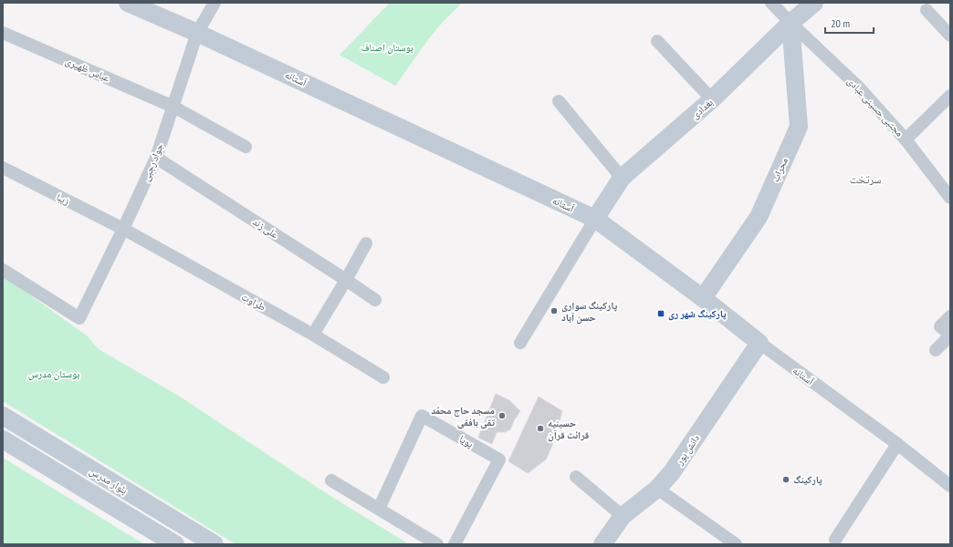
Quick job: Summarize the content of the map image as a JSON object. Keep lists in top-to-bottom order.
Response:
{
  "streets": {
    "street": [
      "عباس ظهیری",
      "آستانه",
      "مجتبی حسینی عبادی",
      "بغدادی",
      "جواد رجبی",
      "محراب",
      "زیبا",
      "علی زند",
      "طراوت",
      "پویا",
      "دانش پور",
      "بلوار مدرس"
    ]
  },
  "crossings": [
    ["عباس ظهیری", "جواد رجبی"],
    ["آستانه", "بغدادی"],
    ["آستانه", "جواد رجبی"],
    ["آستانه", "محراب"],
    ["آستانه", "دانش پور"],
    ["مجتبی حسینی عبادی", "بغدادی"],
    ["مجتبی حسینی عبادی", "محراب"],
    ["بغدادی", "محراب"],
    ["جواد رجبی", "زیبا"],
    ["جواد رجبی", "علی زند"],
    ["جواد رجبی", "طراوت"],
    ["زیبا", "طراوت"]
  ],
  "districts": ["سرتخت"],
  "parks": ["بوستان اصناف", "بوستان مدرس"],
  "places": {
    "other": [
      "پارکینگ سواری حسن آباد",
      "مسجد حاج محمّد تقی بافقی",
      "حسینیه قرائت قرآن",
      "پارکینگ"
    ],
    "transit": ["پارکینگ شهر ری"]
  },
  "scale_bar": "20 m"
}
